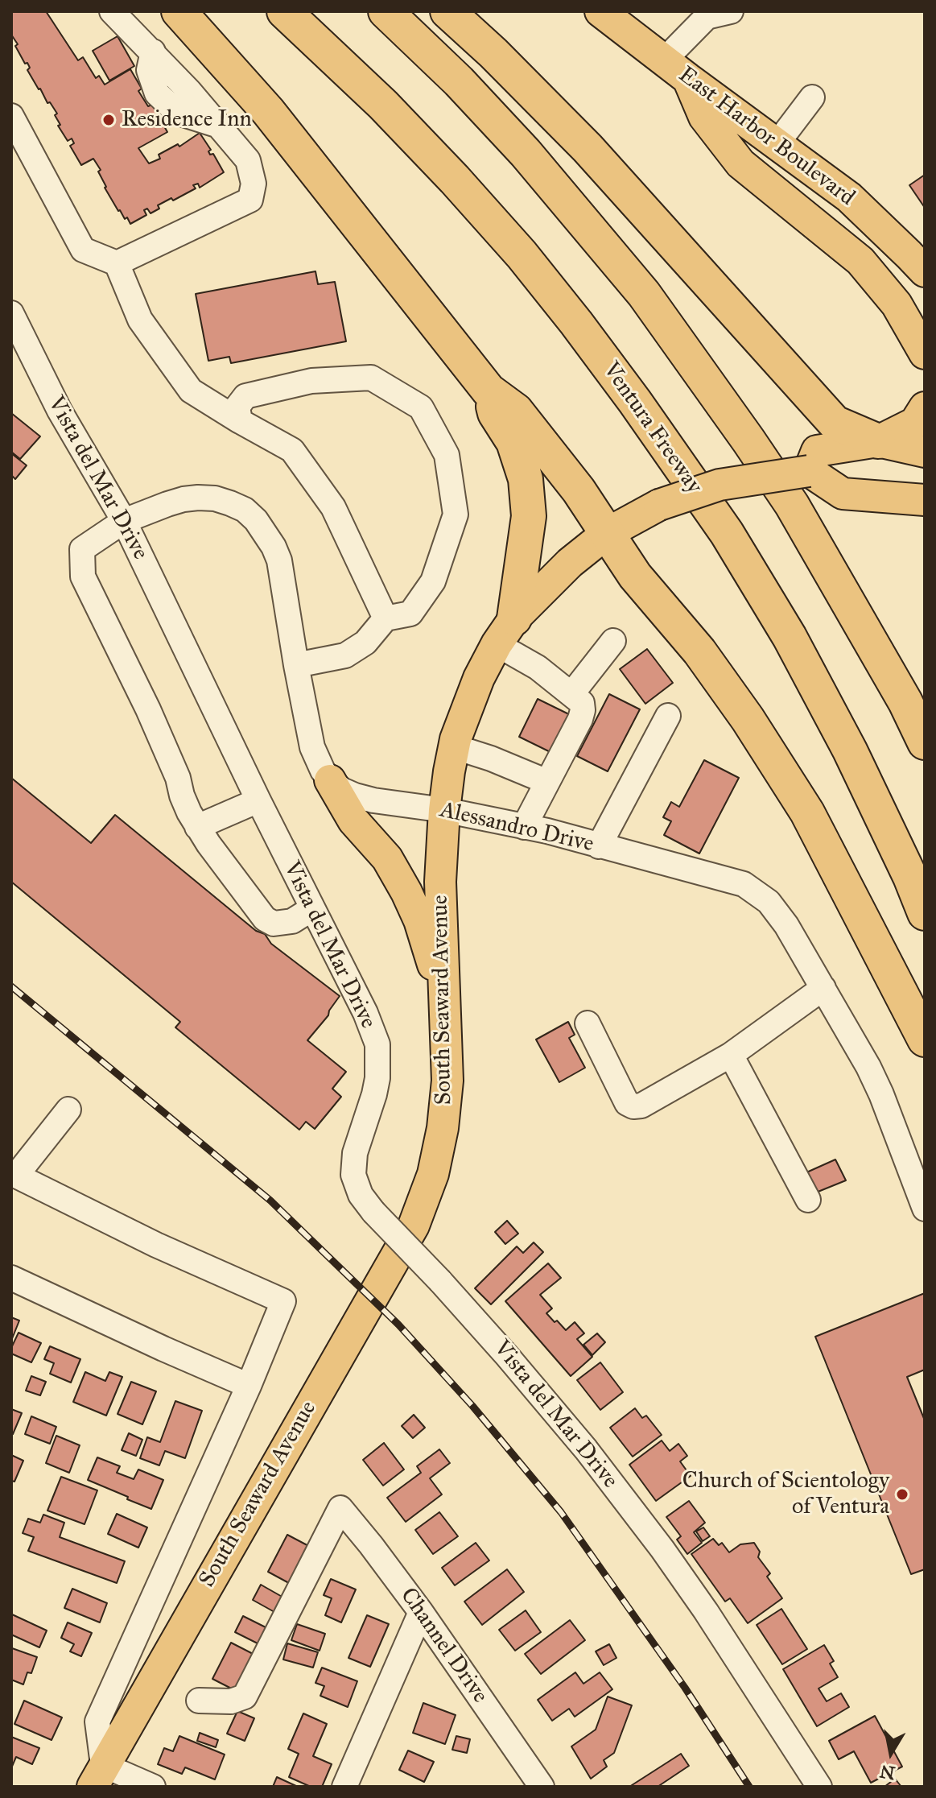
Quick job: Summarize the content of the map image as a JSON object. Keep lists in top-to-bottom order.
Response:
{
  "streets": {
    "highway": ["Ventura Freeway"],
    "main road": ["East Harbor Boulevard", "South Seaward Avenue"],
    "street": ["Vista del Mar Drive", "Alessandro Drive", "Channel Drive"]
  },
  "crossings": [
    ["Vista del Mar Drive", "Alessandro Drive"],
    ["Alessandro Drive", "South Seaward Avenue"]
  ],
  "places": ["Residence Inn", "Church of Scientology of Ventura"],
  "north": "bottom"
}
